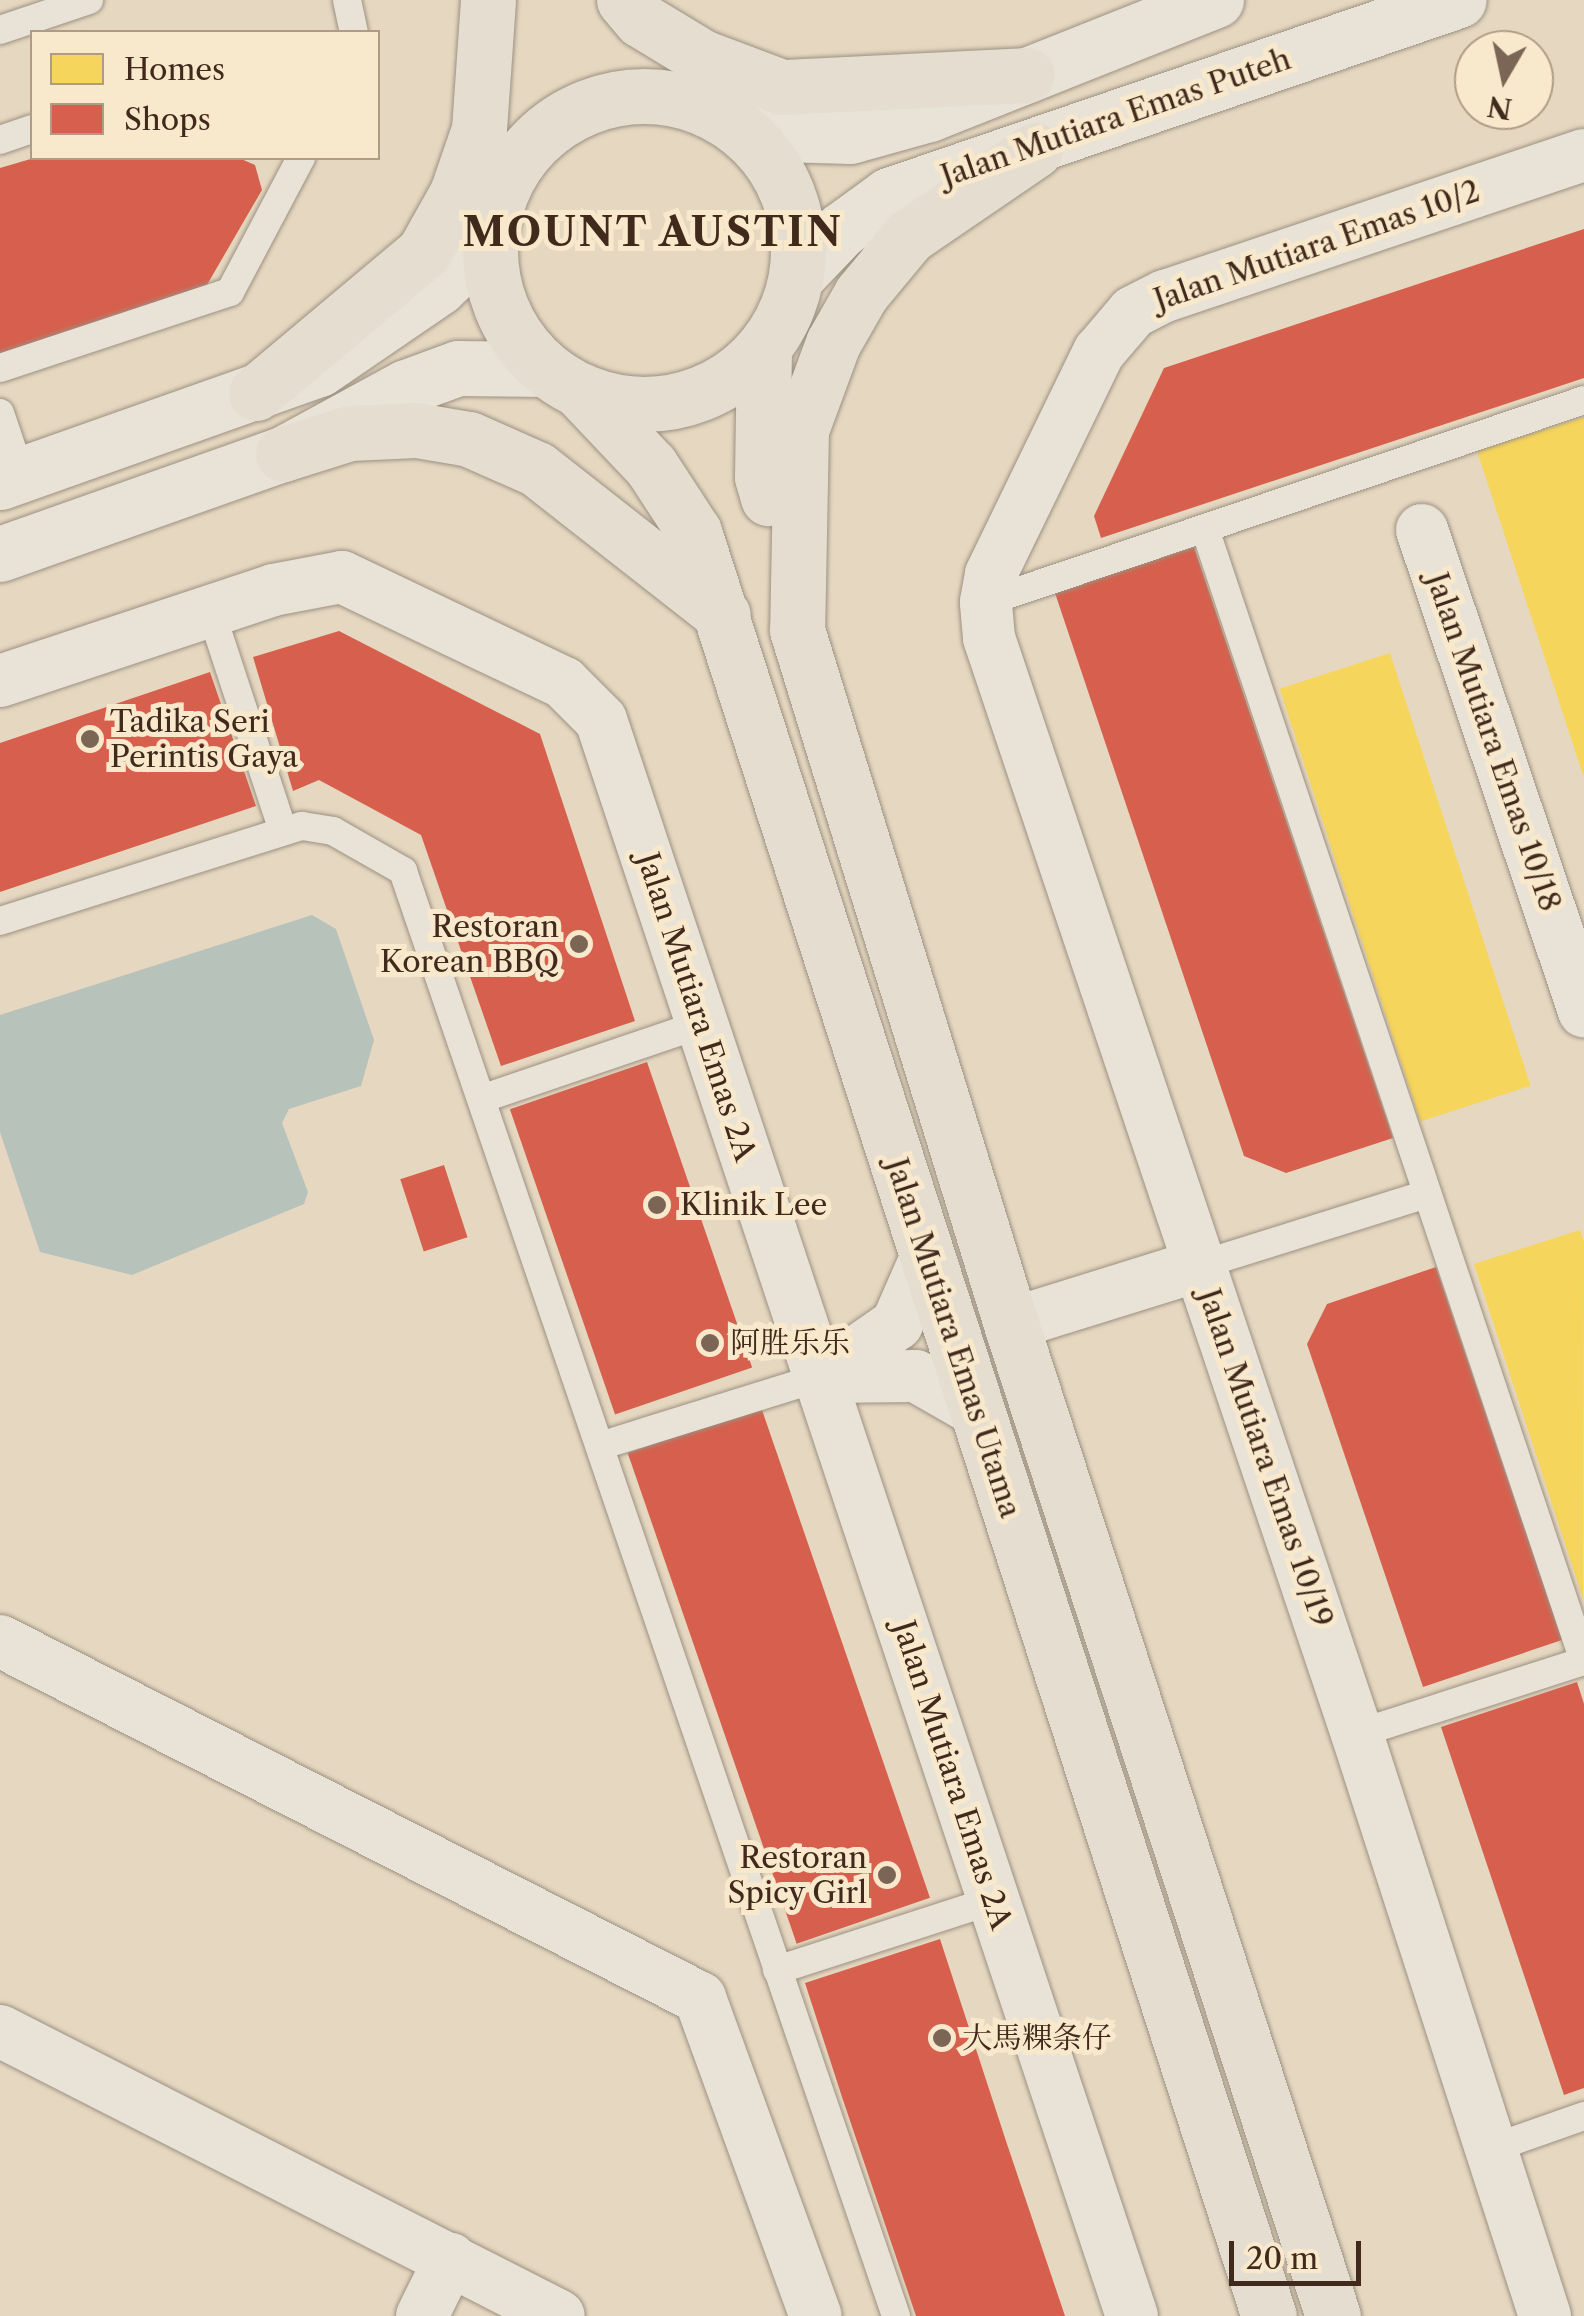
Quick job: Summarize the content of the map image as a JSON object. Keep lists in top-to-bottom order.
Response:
{
  "streets": {
    "main road": ["Jalan Mutiara Emas Utama"],
    "street": [
      "Jalan Mutiara Emas Puteh",
      "Jalan Mutiara Emas 10/2",
      "Jalan Mutiara Emas 10/18",
      "Jalan Mutiara Emas 2A",
      "Jalan Mutiara Emas 10/19"
    ]
  },
  "crossings": [
    ["Jalan Mutiara Emas Puteh", "Jalan Mutiara Emas Utama"],
    ["Jalan Mutiara Emas 10/2", "Jalan Mutiara Emas 10/19"]
  ],
  "districts": ["MOUNT AUSTIN"],
  "places": [
    "Tadika Seri Perintis Gaya",
    "Restoran Korean BBQ",
    "Klinik Lee",
    "阿胜乐乐",
    "Restoran Spicy Girl",
    "大馬粿条仔"
  ],
  "legend": ["Homes", "Shops"],
  "scale_bar": "20 m",
  "north": "bottom"
}
